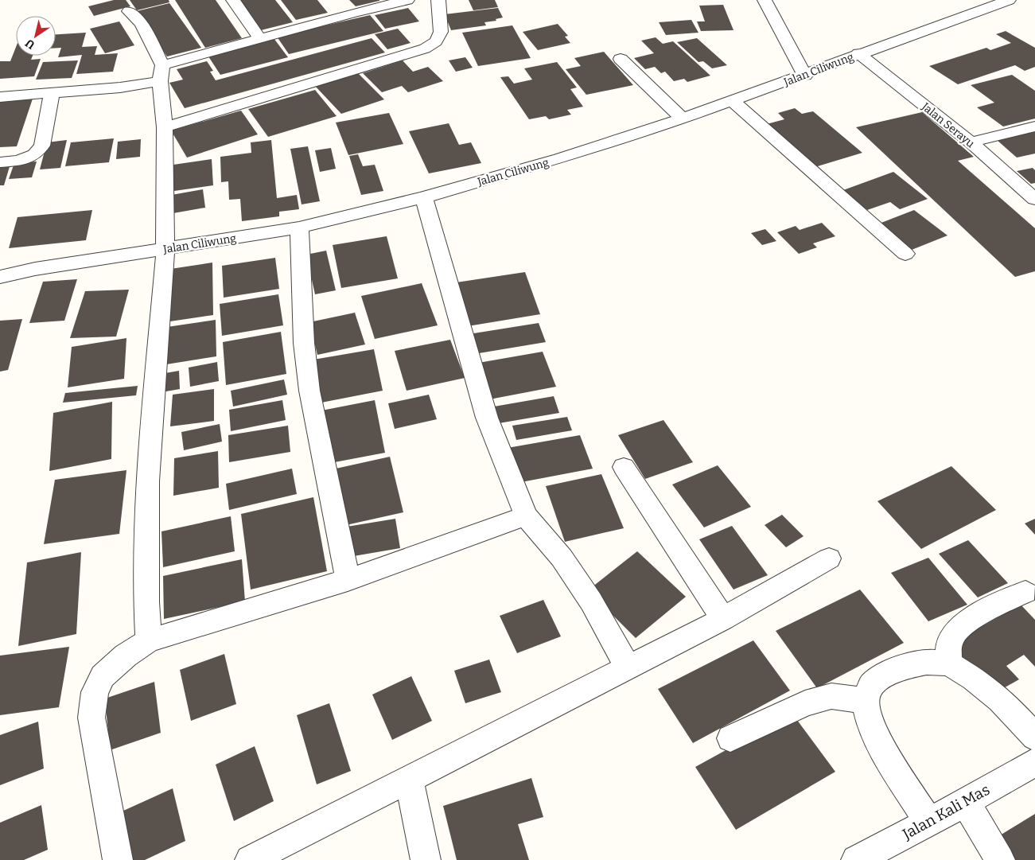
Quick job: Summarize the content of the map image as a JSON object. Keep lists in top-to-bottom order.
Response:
{
  "streets": {
    "street": ["Jalan Ciliwung", "Jalan Serayu", "Jalan Kali Mas"]
  },
  "crossings": [
    ["Jalan Ciliwung", "Jalan Serayu"]
  ],
  "north": "bottom left"
}
